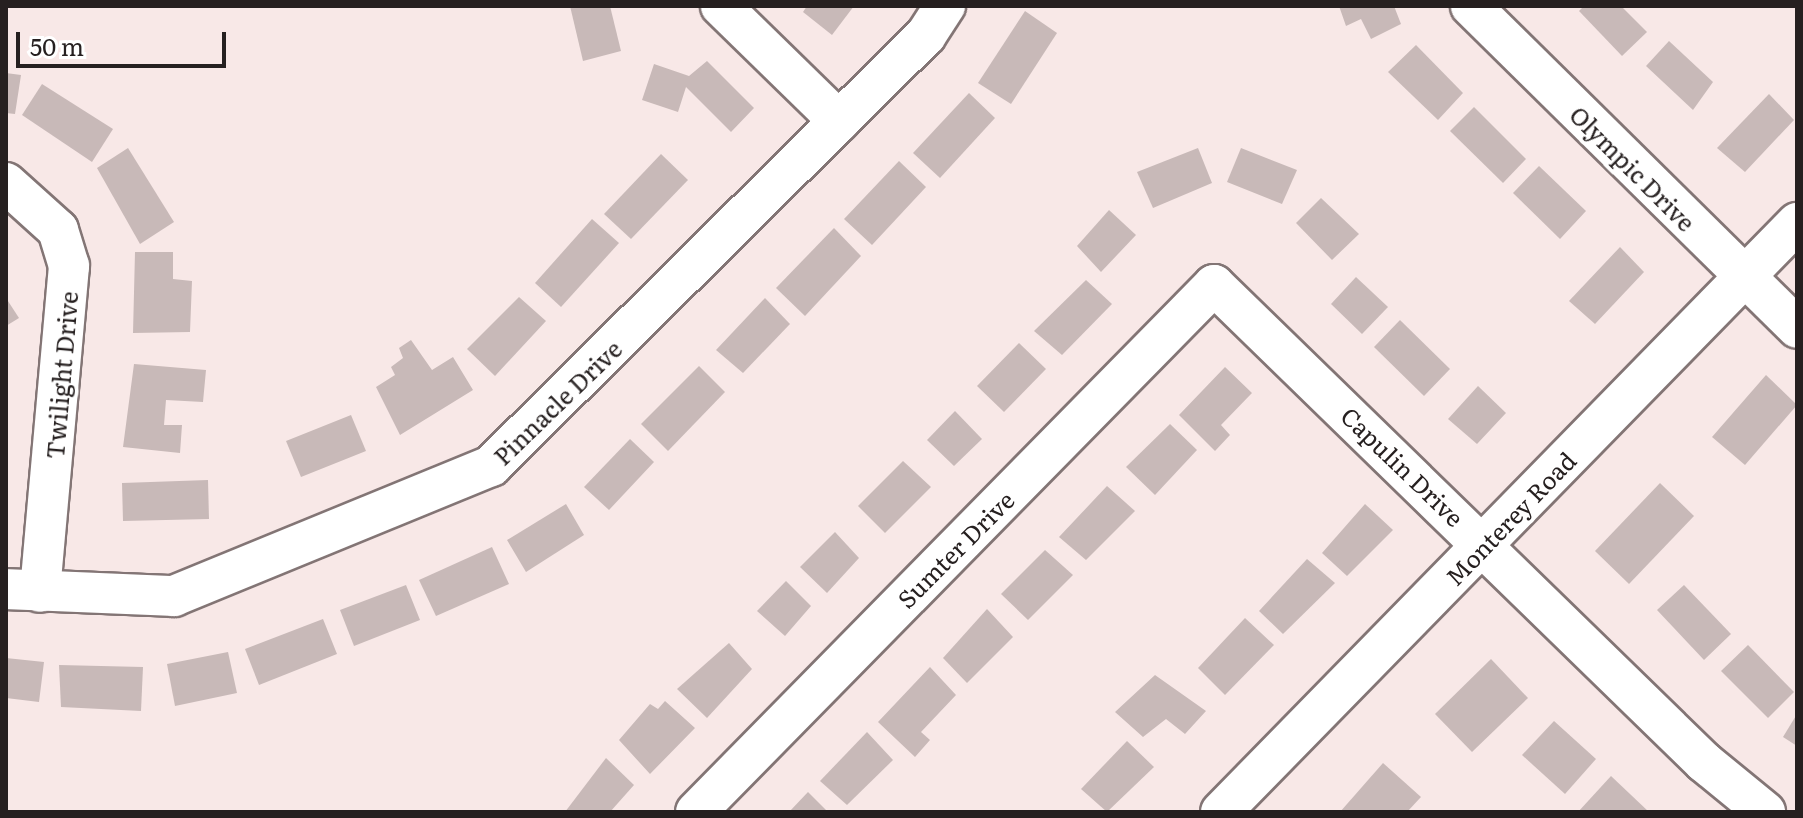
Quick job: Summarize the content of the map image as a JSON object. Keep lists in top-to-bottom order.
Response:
{
  "streets": {
    "street": [
      "Olympic Drive",
      "Twilight Drive",
      "Pinnacle Drive",
      "Capulin Drive",
      "Monterey Road",
      "Sumter Drive"
    ]
  },
  "crossings": [
    ["Olympic Drive", "Monterey Road"],
    ["Twilight Drive", "Pinnacle Drive"],
    ["Capulin Drive", "Monterey Road"],
    ["Capulin Drive", "Sumter Drive"]
  ],
  "scale_bar": "50 m"
}
